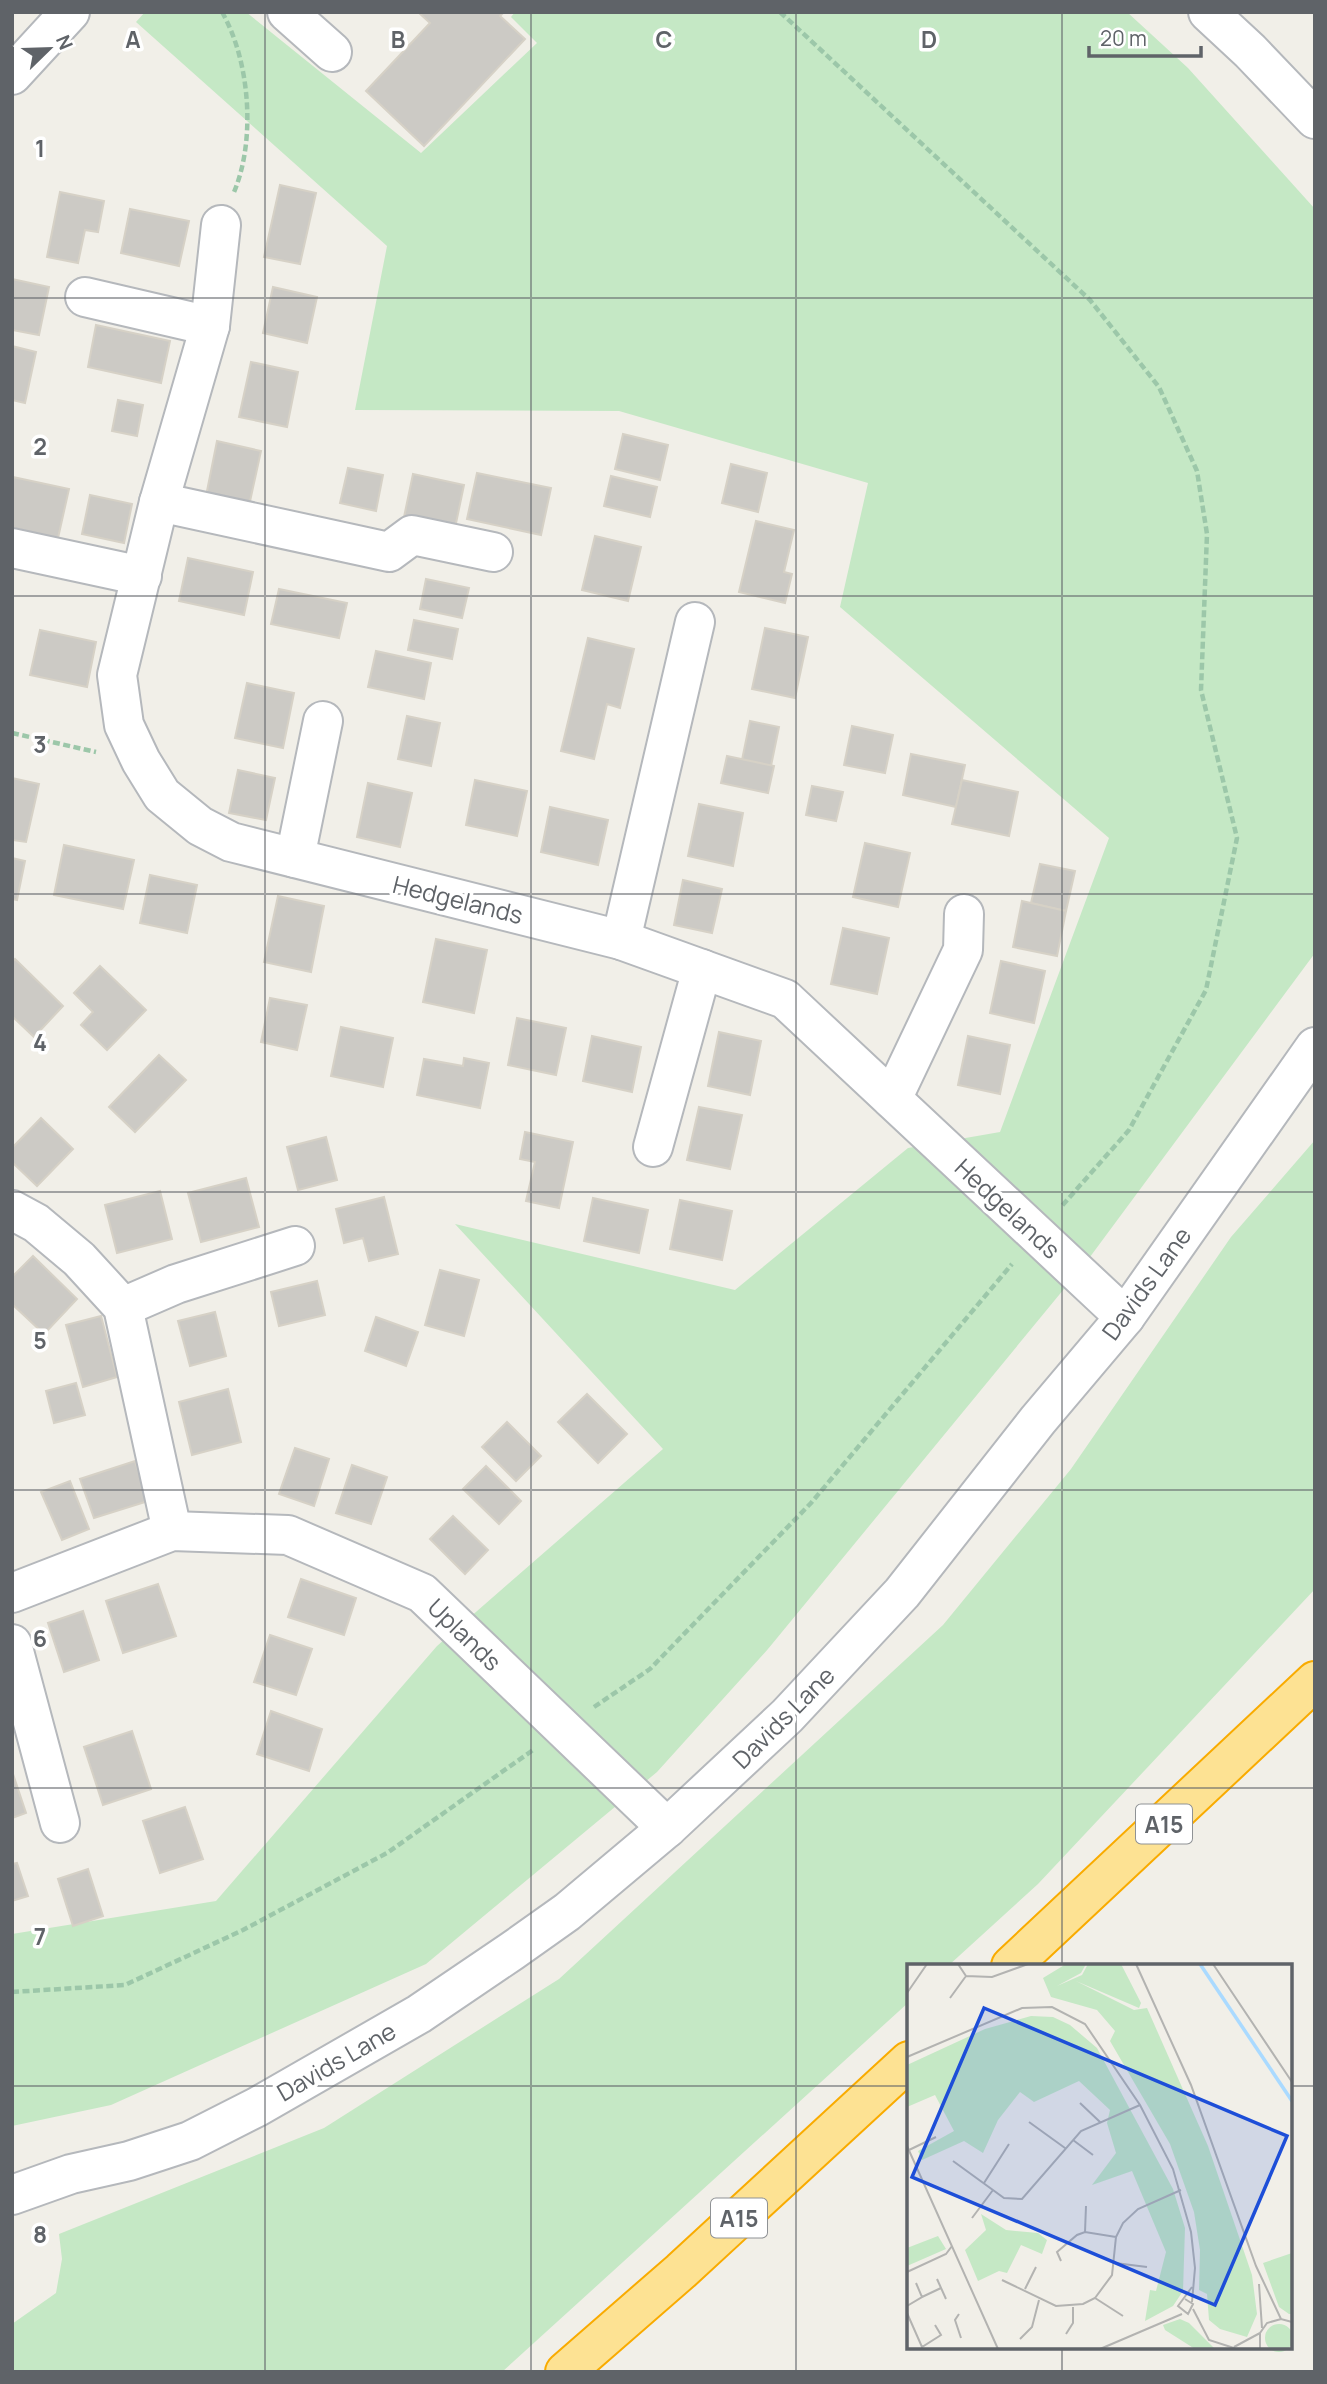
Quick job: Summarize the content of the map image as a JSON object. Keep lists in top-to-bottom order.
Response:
{
  "streets": {
    "highway": ["A15"],
    "street": ["Hedgelands", "Davids Lane", "Uplands"]
  },
  "crossings": [
    ["Hedgelands", "Davids Lane"],
    ["Davids Lane", "Uplands"]
  ],
  "scale_bar": "20 m",
  "north": "top right",
  "grid": {
    "columns": [
      "A",
      "B",
      "C",
      "D"
    ],
    "rows": [
      "1",
      "2",
      "3",
      "4",
      "5",
      "6",
      "7",
      "8"
    ]
  }
}
